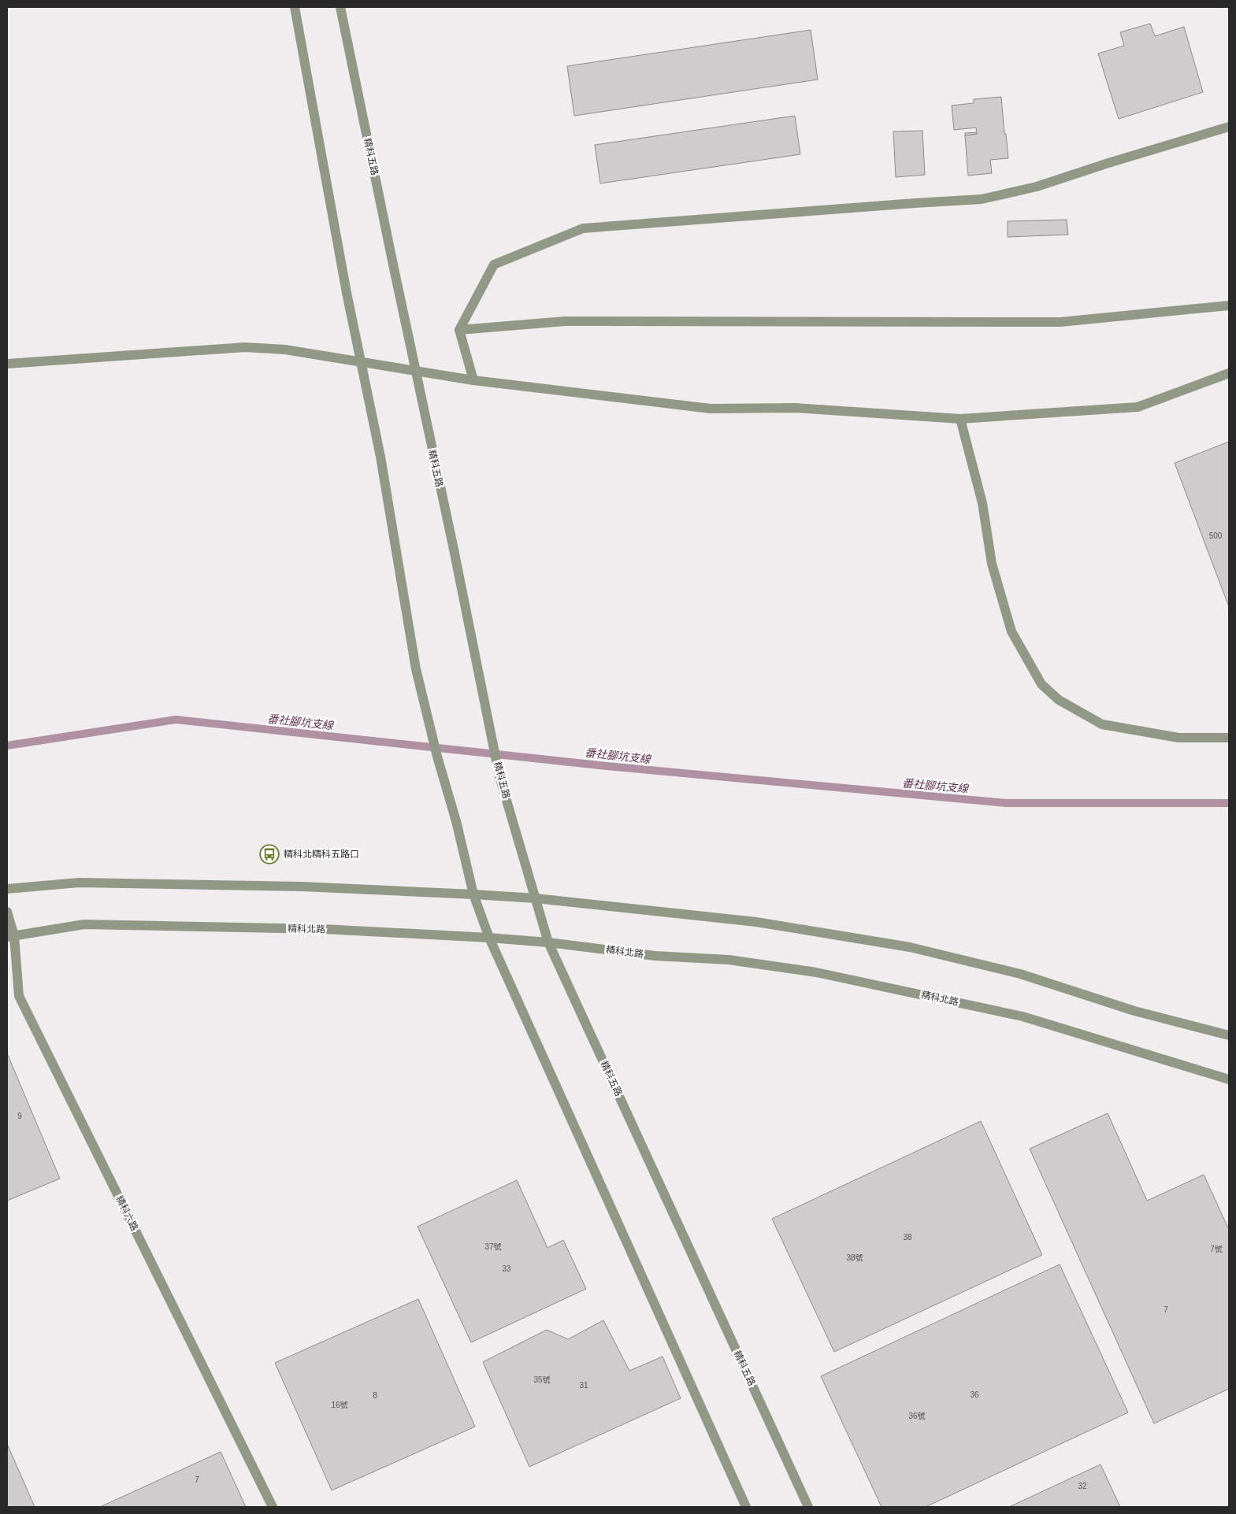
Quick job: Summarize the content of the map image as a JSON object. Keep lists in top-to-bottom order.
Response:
{
  "streets": {
    "street": ["精科五路", "精科北路", "精科六路"]
  },
  "crossings": [
    ["精科五路", "精科北路"],
    ["精科北路", "精科六路"]
  ],
  "water": ["番社腳坑支線"],
  "places": {
    "bus stop": ["精科北精科五路口"]
  },
  "house_numbers": [
    "500",
    "9",
    "38",
    "37號",
    "7號",
    "38號",
    "33",
    "7",
    "35號",
    "31",
    "36",
    "8",
    "16號",
    "36號",
    "7",
    "32"
  ]
}
